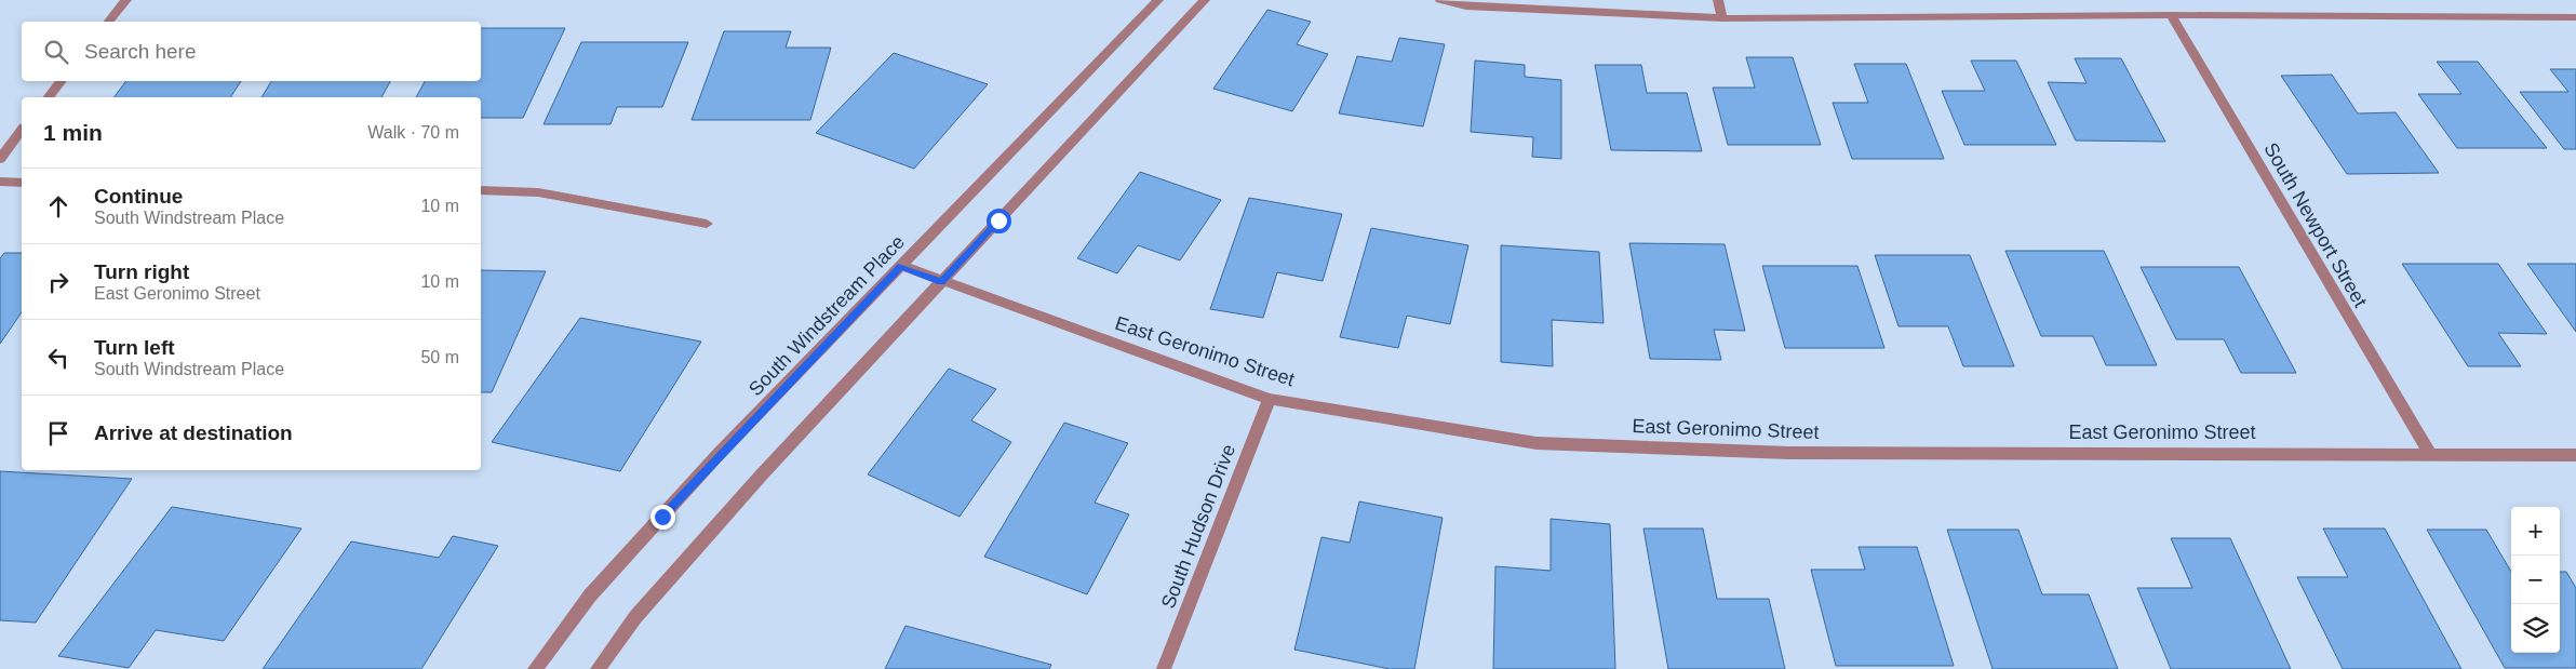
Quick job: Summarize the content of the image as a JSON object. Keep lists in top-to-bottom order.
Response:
{
  "streets": {
    "street": [
      "South Newport Street",
      "South Windstream Place",
      "East Geronimo Street",
      "South Hudson Drive"
    ]
  },
  "crossings": [
    ["South Newport Street", "East Geronimo Street"],
    ["South Windstream Place", "East Geronimo Street"],
    ["East Geronimo Street", "South Hudson Drive"]
  ],
  "page": {
    "search": "Search here",
    "heading": ["1 min", "Walk · 70 m"],
    "list": [
      ["Continue", "South Windstream Place", "10 m"],
      ["Turn right", "East Geronimo Street", "10 m"],
      ["Turn left", "South Windstream Place", "50 m"],
      "Arrive at destination"
    ],
    "map_buttons": ["+", "−"]
  }
}
